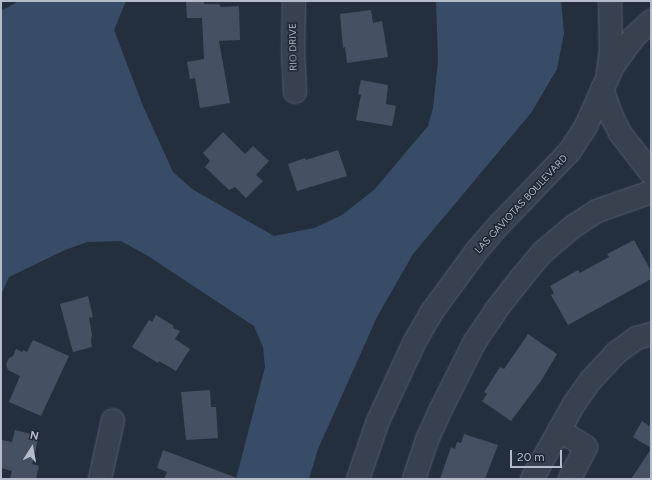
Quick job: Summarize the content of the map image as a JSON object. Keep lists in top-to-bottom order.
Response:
{
  "streets": {
    "street": ["RIO DRIVE", "LAS GAVIOTAS BOULEVARD"]
  },
  "scale_bar": "20 m",
  "north": "top"
}
